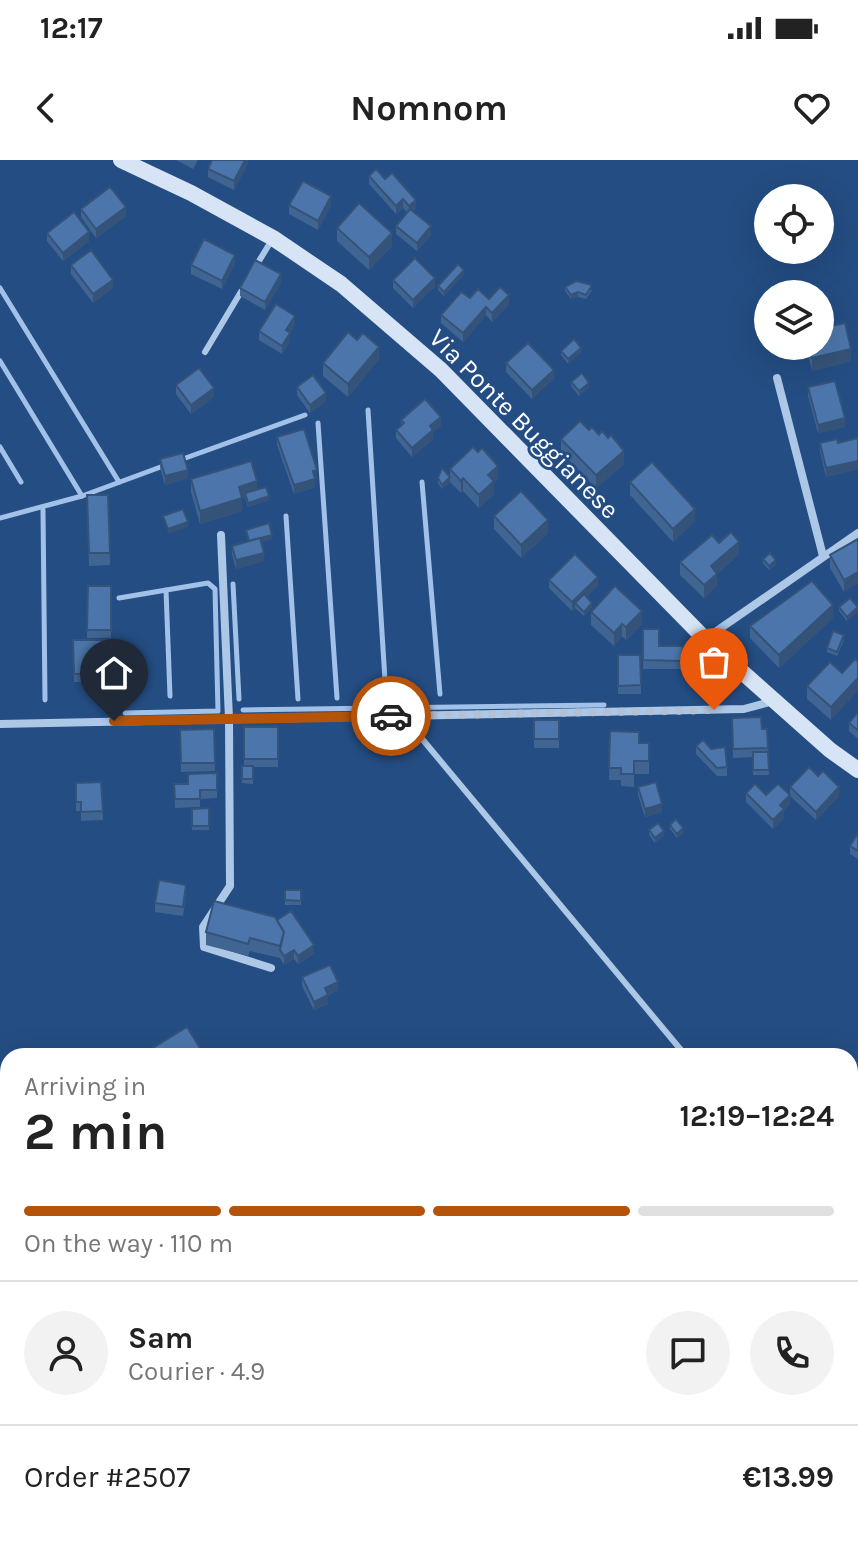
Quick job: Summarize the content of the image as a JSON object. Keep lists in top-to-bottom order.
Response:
{
  "streets": {
    "main road": ["Via Ponte Buggianese"]
  },
  "page": {
    "status": "12:17",
    "header": "Nomnom",
    "heading": ["2 min", "Arriving in", "12:19–12:24"],
    "panel": [
      "Sam",
      "Courier · 4.9",
      "Order #2507",
      "€13.99"
    ],
    "bar": "On the way · 110 m"
  }
}
